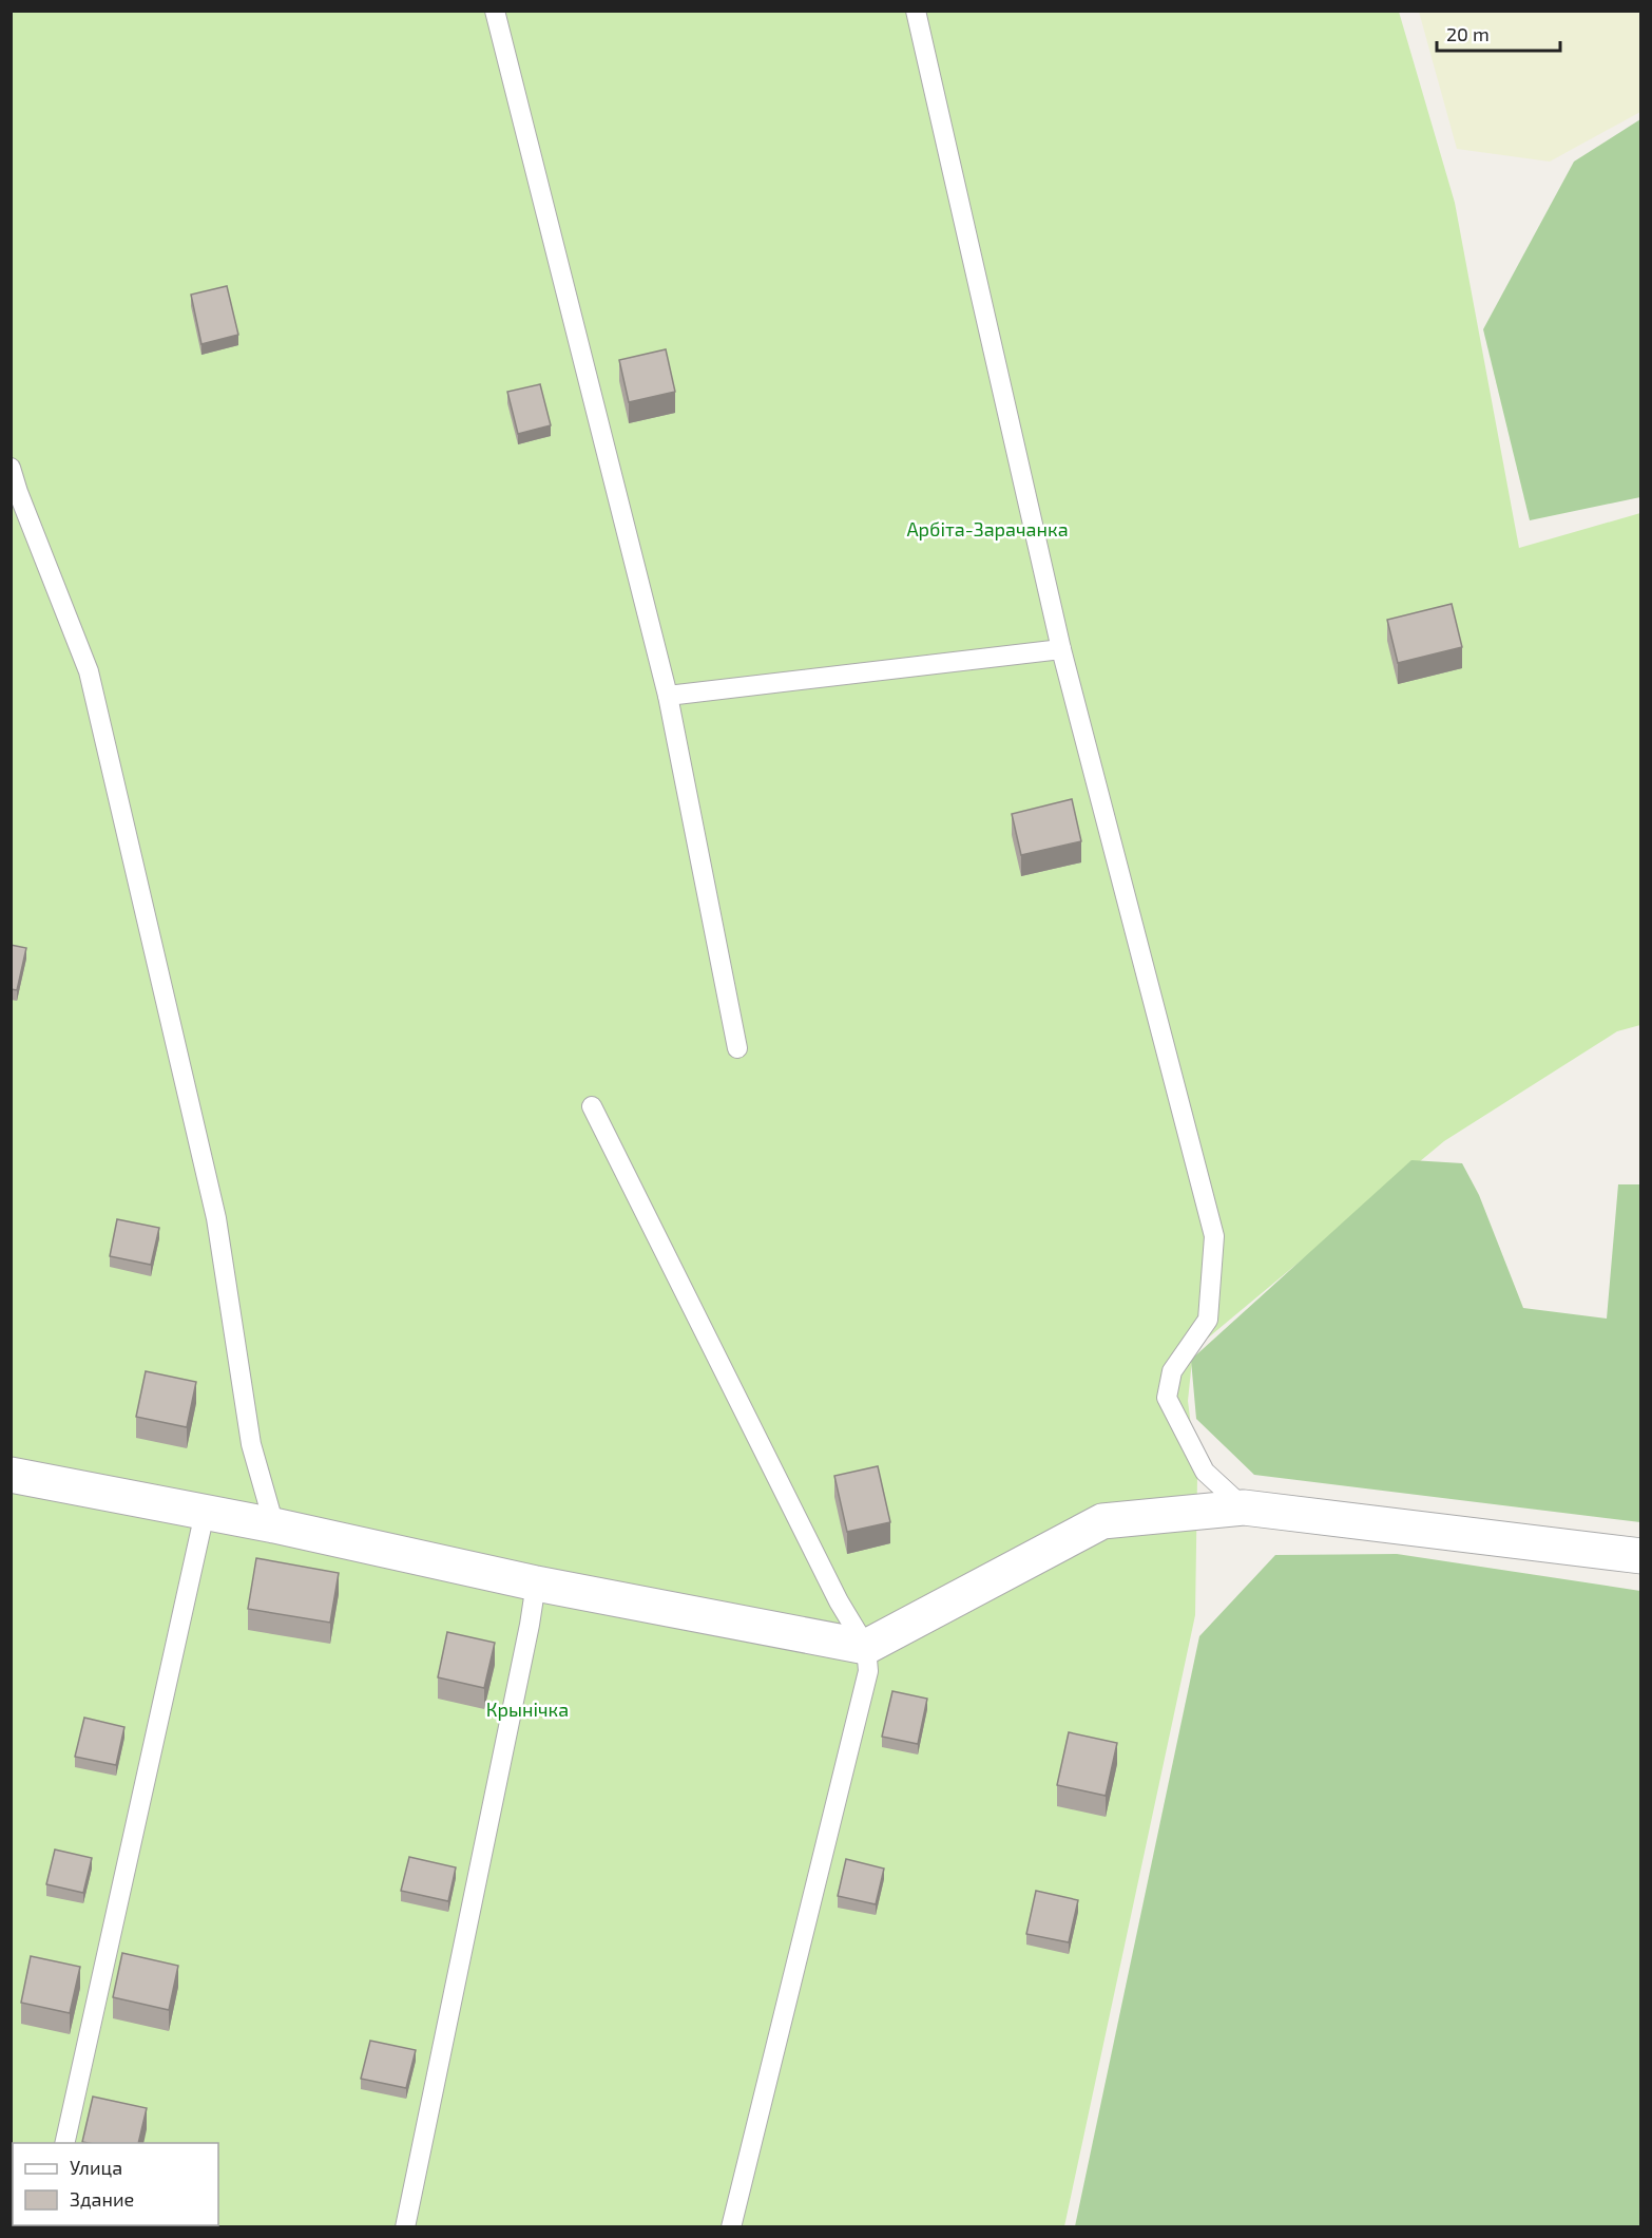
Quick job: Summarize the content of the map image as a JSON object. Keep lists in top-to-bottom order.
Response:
{
  "parks": ["Арбіта-Зарачанка", "Крынічка"],
  "legend": ["Улица", "Здание"],
  "scale_bar": "20 m"
}
